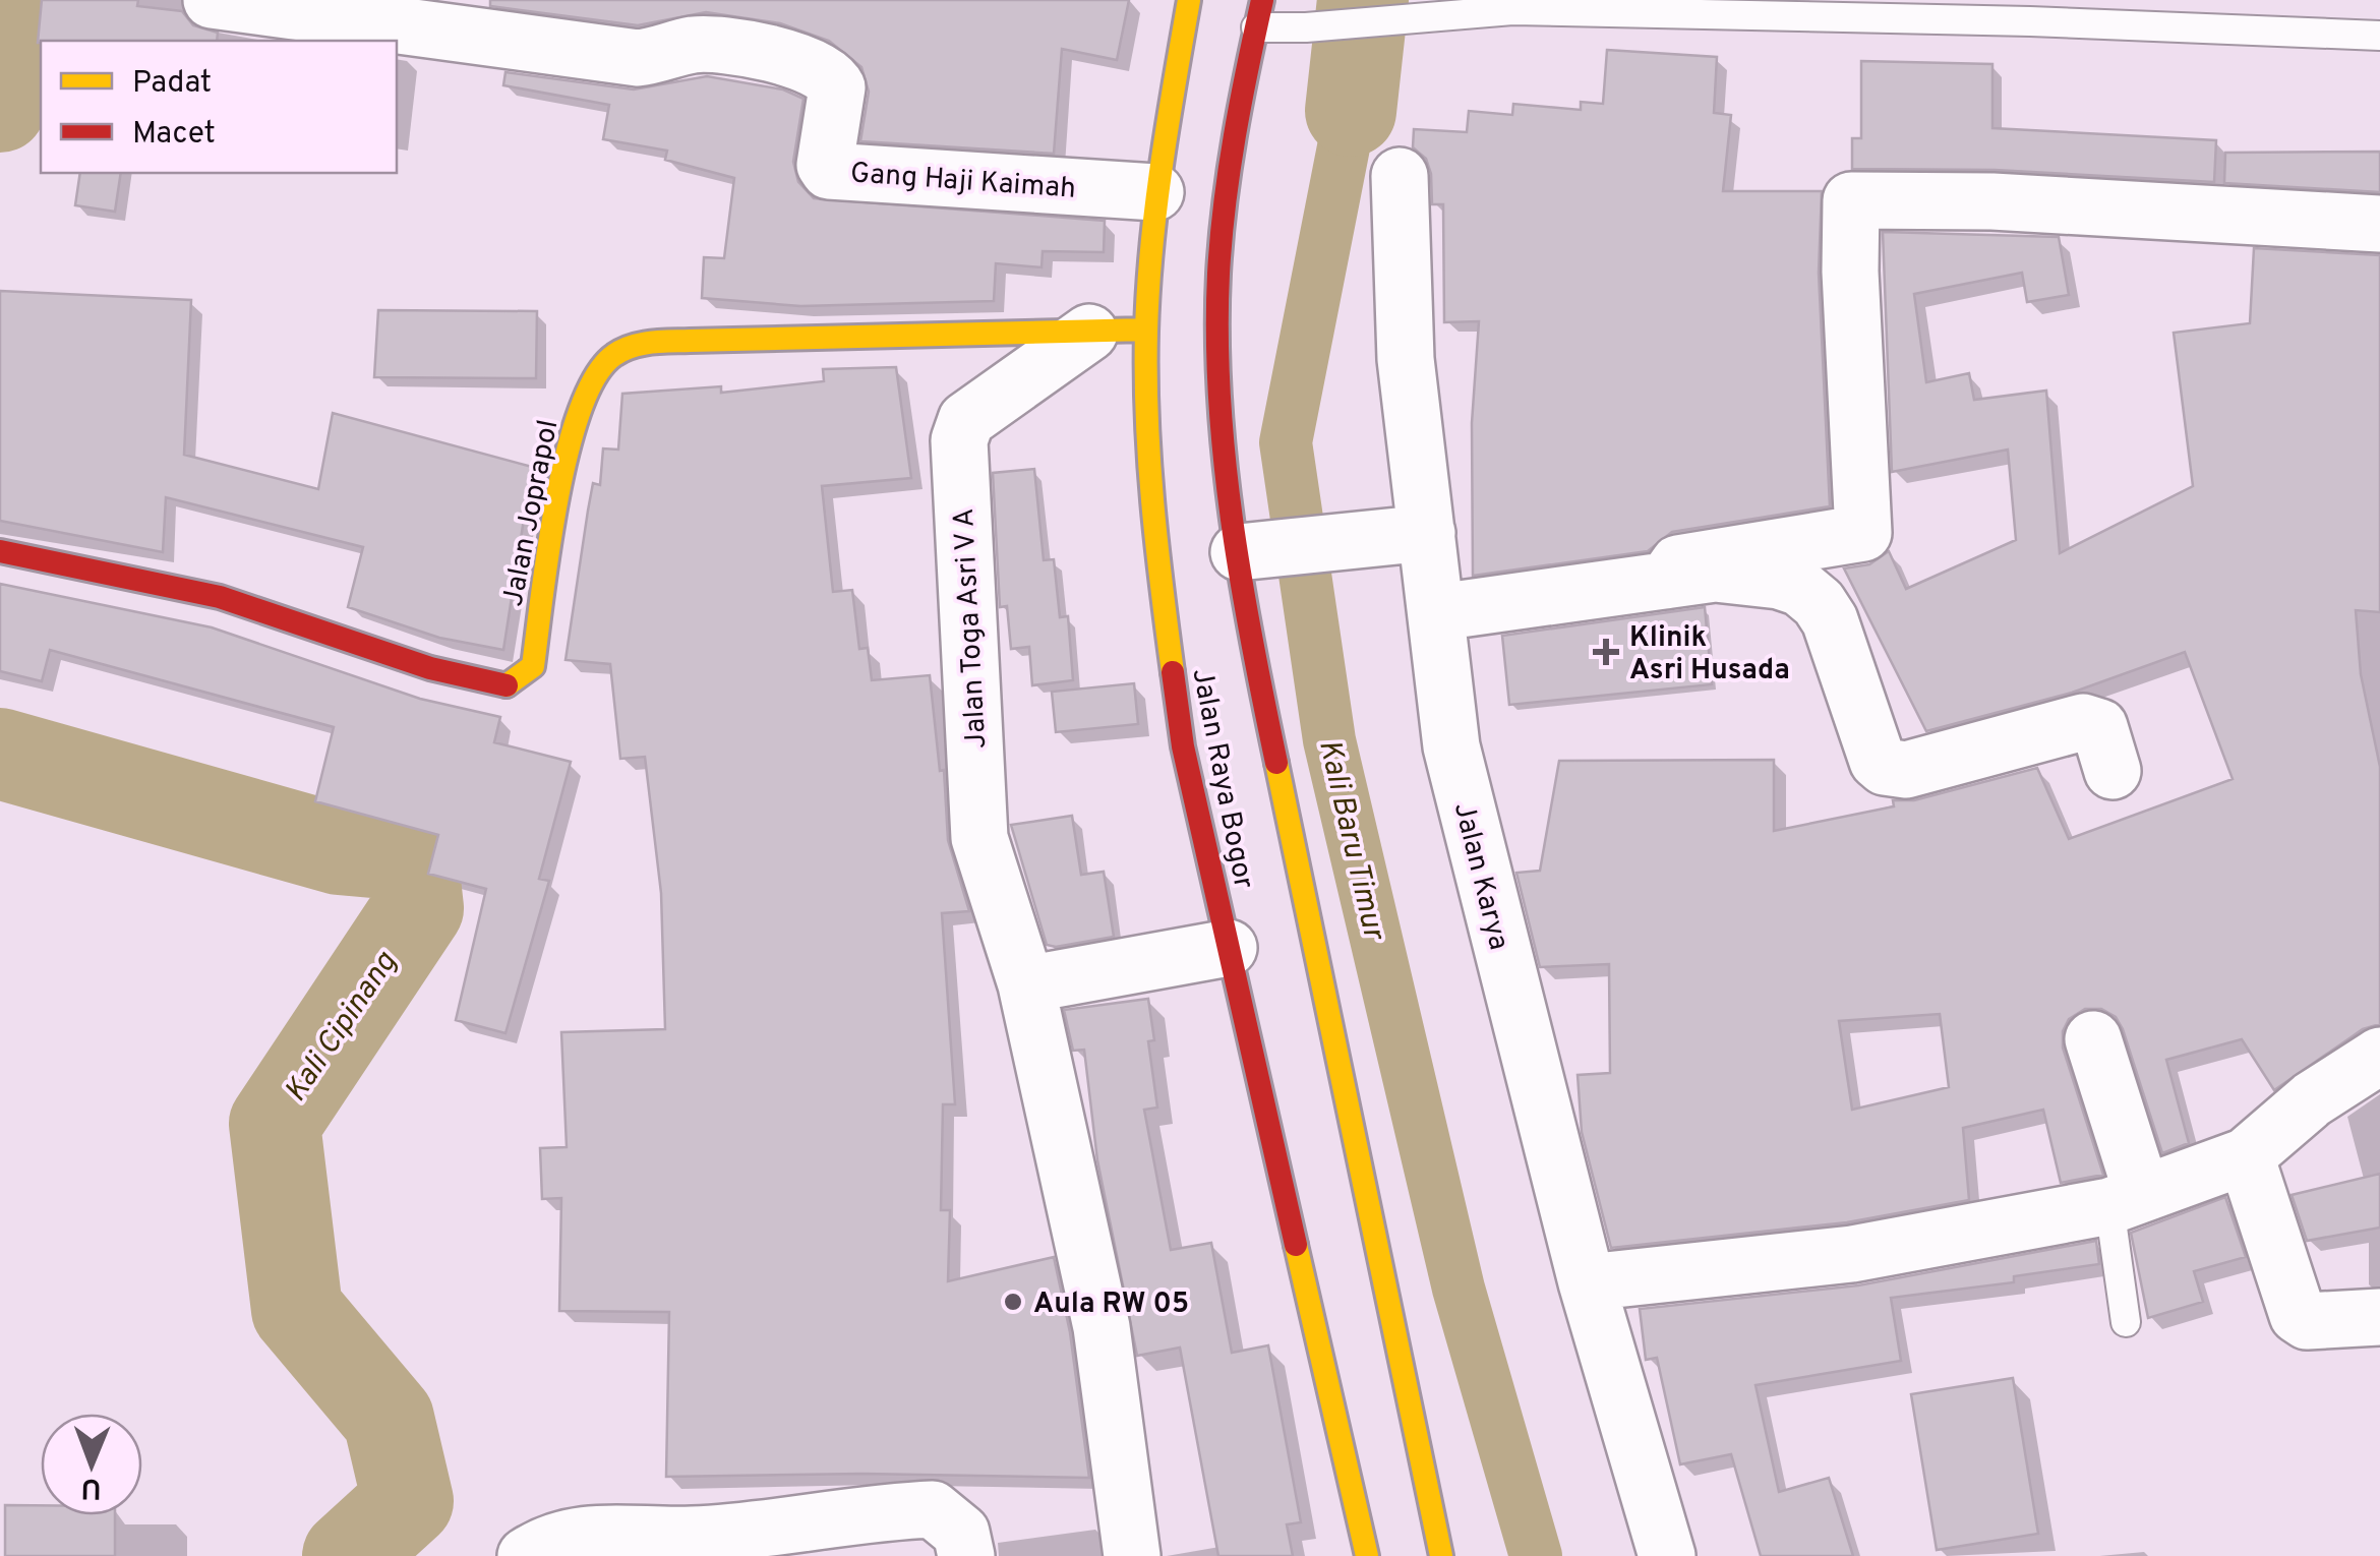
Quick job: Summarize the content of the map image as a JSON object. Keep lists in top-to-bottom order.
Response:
{
  "streets": {
    "main road": ["Jalan Joprapol", "Jalan Raya Bogor"],
    "street": ["Gang Haji Kaimah", "Jalan Toga Asri V A", "Jalan Karya"]
  },
  "crossings": [
    ["Gang Haji Kaimah", "Jalan Raya Bogor"],
    ["Jalan Joprapol", "Jalan Toga Asri V A"],
    ["Jalan Joprapol", "Jalan Raya Bogor"]
  ],
  "water": ["Kali Baru Timur", "Kali Cipinang"],
  "places": {
    "health": ["Klinik Asri Husada"],
    "other": ["Aula RW 05"]
  },
  "legend": ["Padat", "Macet"],
  "north": "bottom"
}
